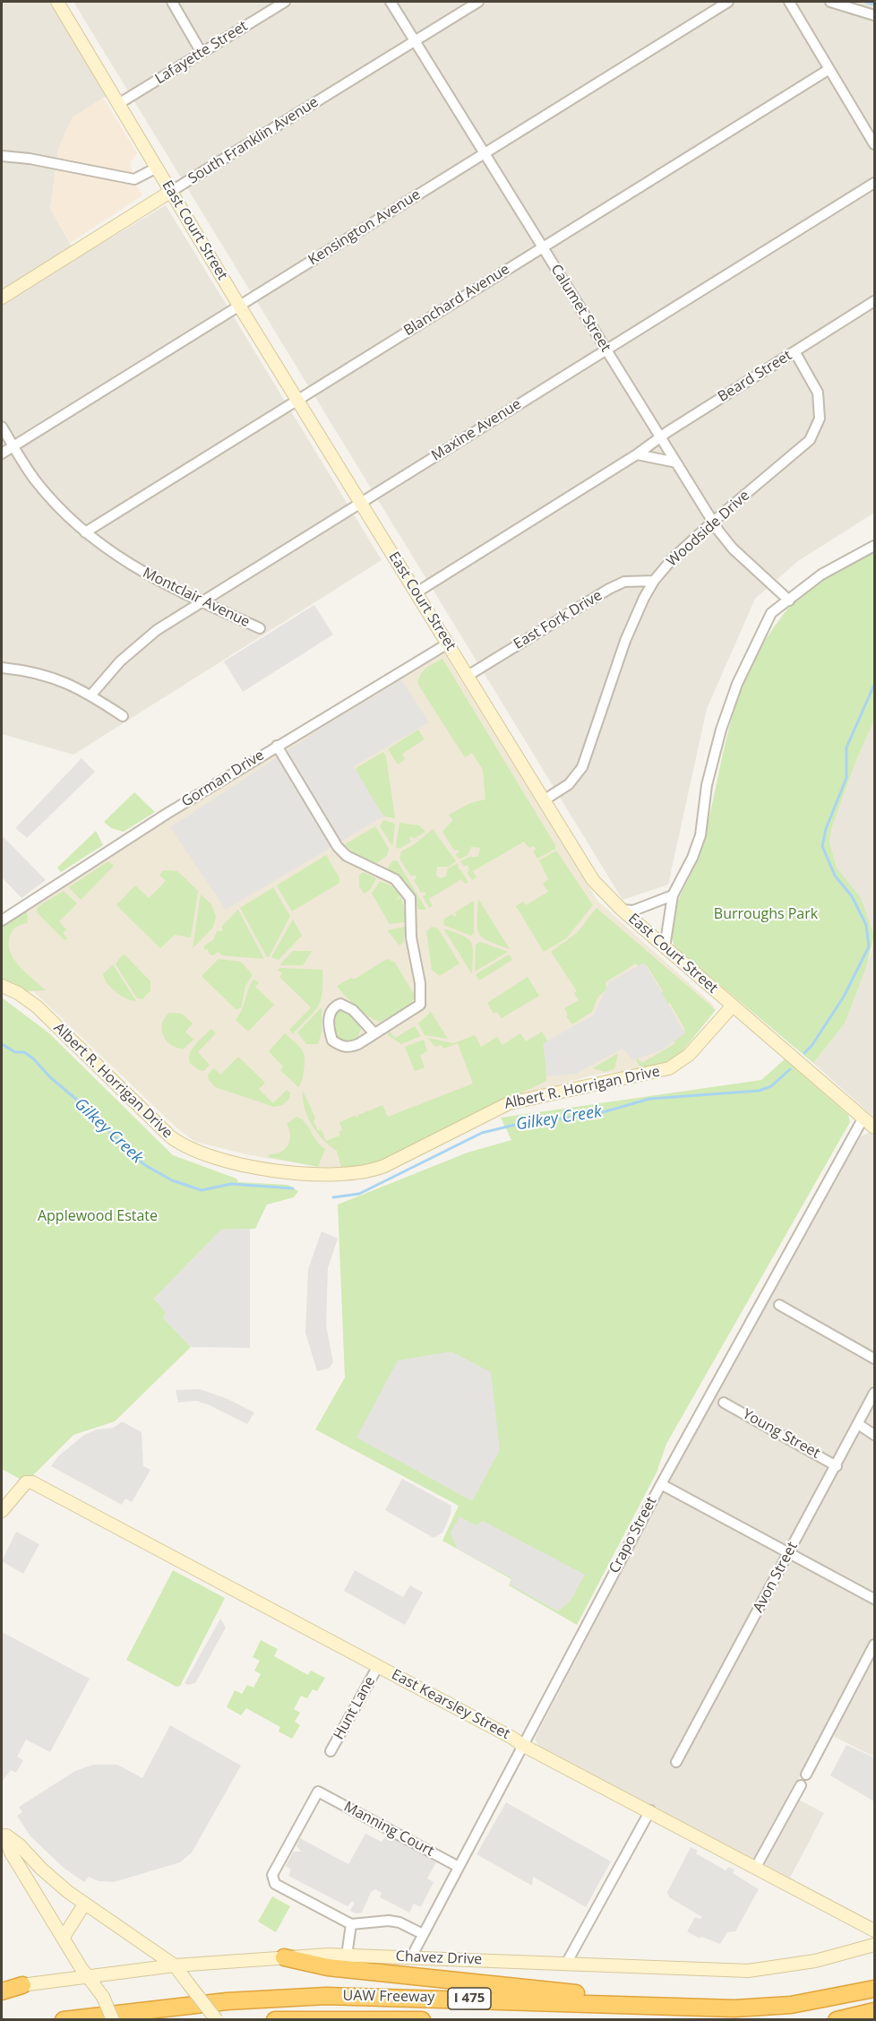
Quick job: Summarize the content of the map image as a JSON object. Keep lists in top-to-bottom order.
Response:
{
  "streets": {
    "highway": ["UAW Freeway", "I 475"],
    "street": [
      "Lafayette Street",
      "South Franklin Avenue",
      "Kensington Avenue",
      "East Court Street",
      "Blanchard Avenue",
      "Calumet Street",
      "Beard Street",
      "Maxine Avenue",
      "Woodside Drive",
      "Montclair Avenue",
      "East Fork Drive",
      "Gorman Drive",
      "Albert R. Horrigan Drive",
      "Young Street",
      "Crapo Street",
      "Avon Street",
      "East Kearsley Street",
      "Hunt Lane",
      "Manning Court",
      "Chavez Drive"
    ]
  },
  "crossings": [
    ["Lafayette Street", "East Court Street"],
    ["South Franklin Avenue", "East Court Street"],
    ["South Franklin Avenue", "Calumet Street"],
    ["Kensington Avenue", "East Court Street"],
    ["Kensington Avenue", "Calumet Street"],
    ["Kensington Avenue", "Montclair Avenue"],
    ["East Court Street", "Blanchard Avenue"],
    ["East Court Street", "Beard Street"],
    ["East Court Street", "Maxine Avenue"],
    ["East Court Street", "Woodside Drive"],
    ["East Court Street", "East Fork Drive"],
    ["East Court Street", "Gorman Drive"],
    ["East Court Street", "Albert R. Horrigan Drive"],
    ["East Court Street", "Crapo Street"],
    ["Blanchard Avenue", "Calumet Street"],
    ["Blanchard Avenue", "Montclair Avenue"],
    ["Calumet Street", "Beard Street"],
    ["Calumet Street", "Maxine Avenue"],
    ["Calumet Street", "Woodside Drive"],
    ["Beard Street", "Woodside Drive"],
    ["Maxine Avenue", "Montclair Avenue"],
    ["Woodside Drive", "East Fork Drive"],
    ["Young Street", "Avon Street"],
    ["Crapo Street", "East Kearsley Street"],
    ["Crapo Street", "Manning Court"],
    ["Crapo Street", "Chavez Drive"],
    ["East Kearsley Street", "Hunt Lane"]
  ],
  "water": ["Gilkey Creek"],
  "parks": ["Burroughs Park", "Applewood Estate"]
}
